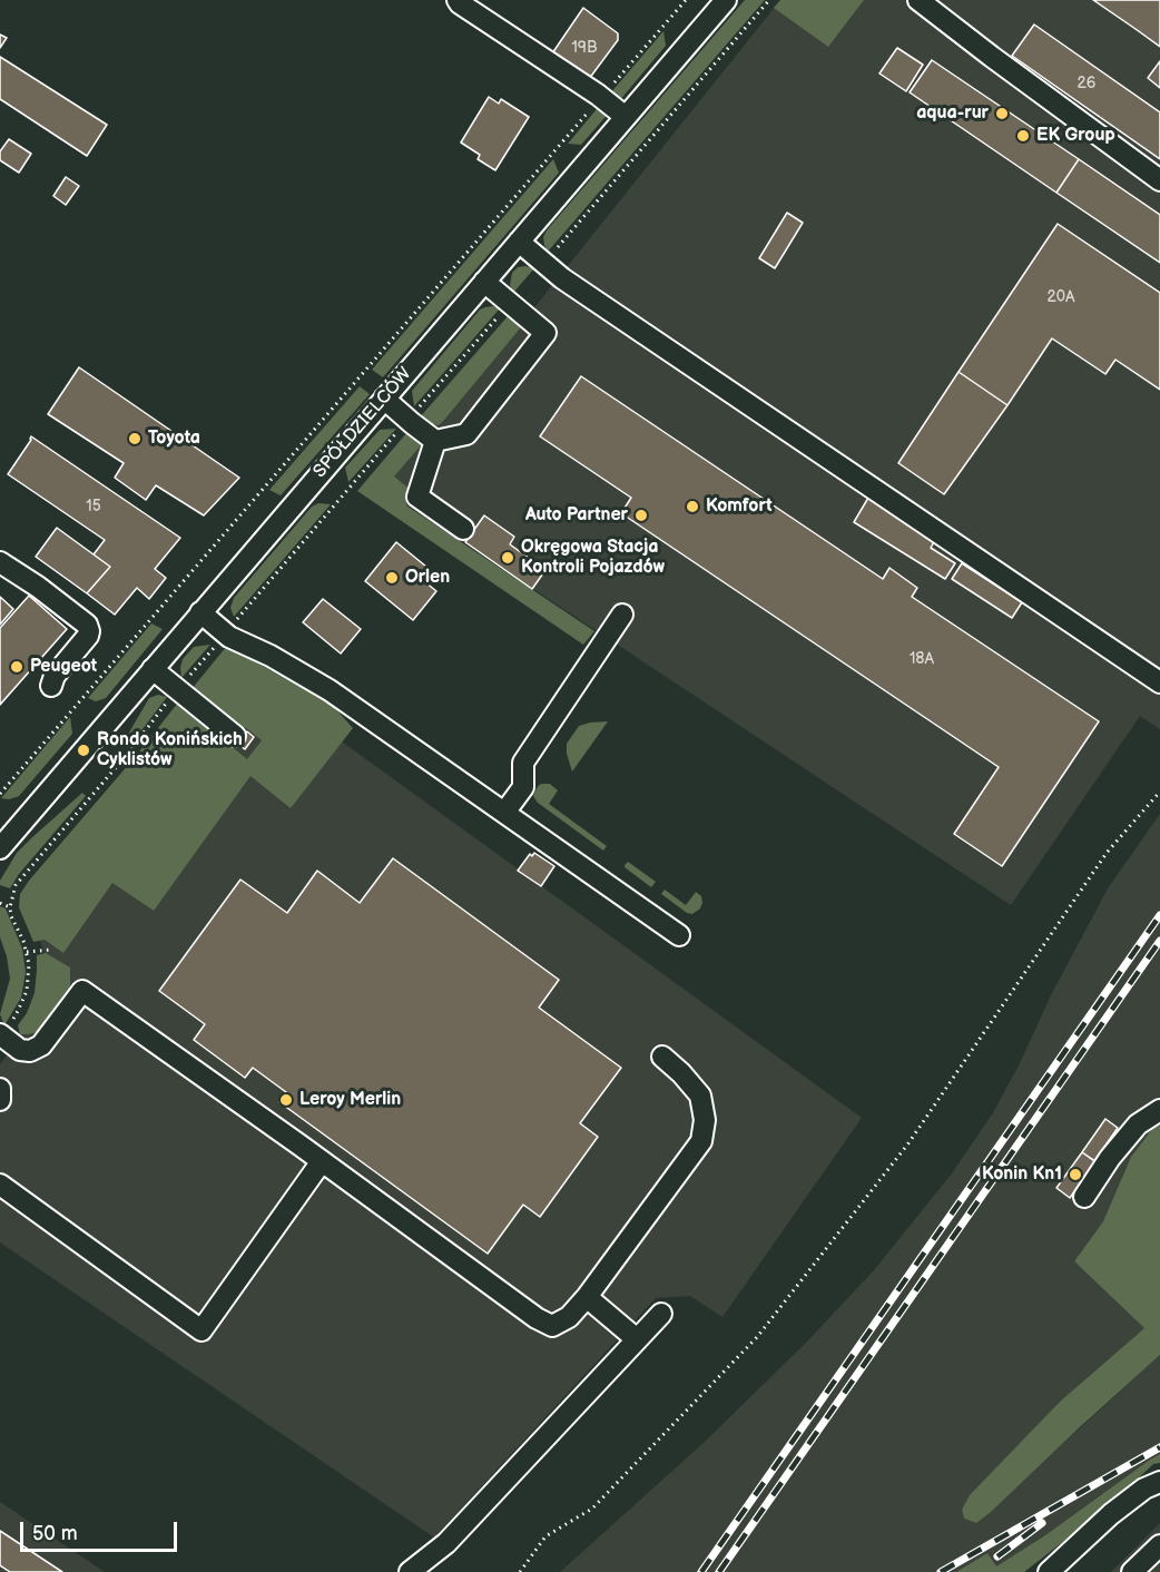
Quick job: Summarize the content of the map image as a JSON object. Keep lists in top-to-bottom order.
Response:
{
  "streets": {
    "street": ["SPÓŁDZIELCÓW"]
  },
  "places": [
    "aqua-rur",
    "EK Group",
    "Toyota",
    "Komfort",
    "Auto Partner",
    "Okręgowa Stacja Kontroli Pojazdów",
    "Orlen",
    "Peugeot",
    "Rondo Konińskich Cyklistów",
    "Leroy Merlin",
    "Konin Kn1"
  ],
  "house_numbers": [
    "19B",
    "26",
    "20A",
    "15",
    "18A"
  ],
  "scale_bar": "50 m"
}
